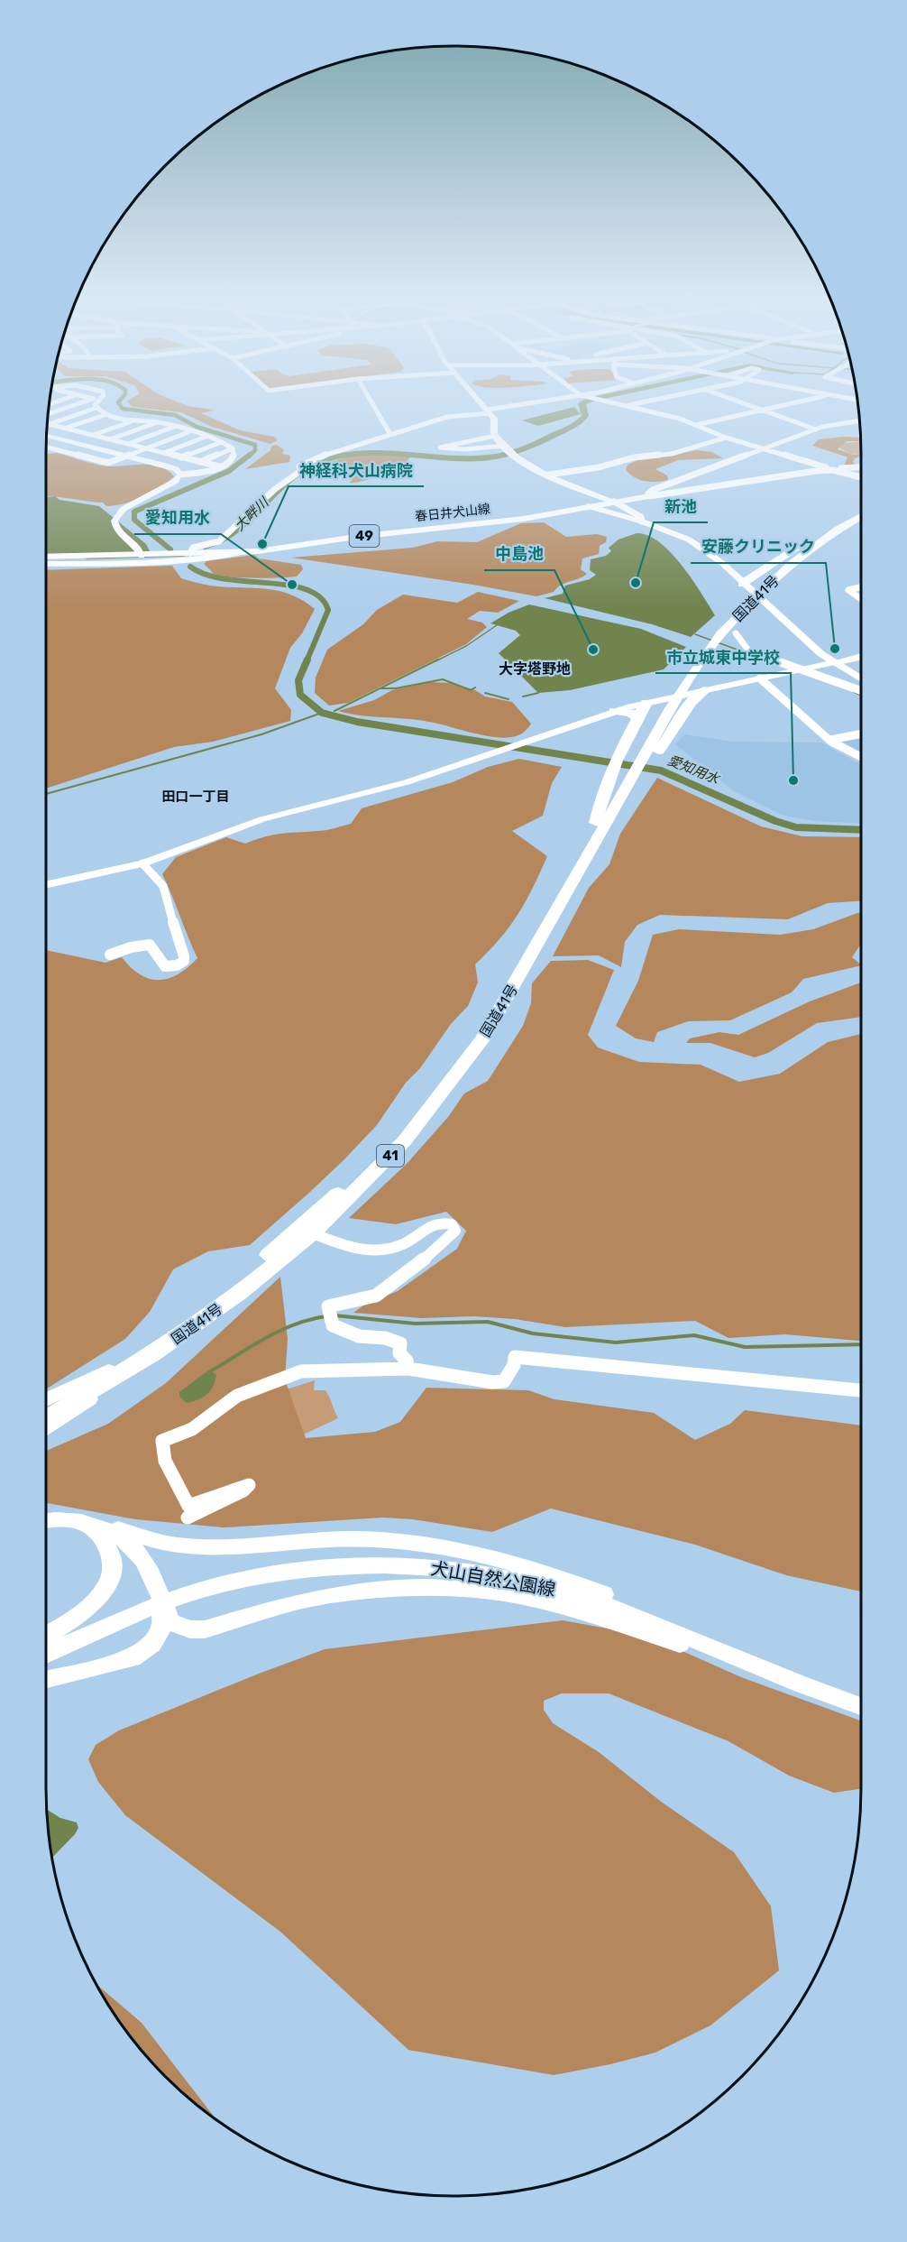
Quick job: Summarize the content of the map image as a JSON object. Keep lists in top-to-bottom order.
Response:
{
  "streets": {
    "highway": ["国道41号", "41"],
    "main road": ["春日井犬山線", "49", "犬山自然公園線"]
  },
  "districts": ["大字塔野地", "田口一丁目"],
  "water": ["大畔川", "愛知用水"],
  "places": [
    "神経科犬山病院",
    "新池",
    "愛知用水",
    "安藤クリニック",
    "中島池",
    "市立城東中学校"
  ]
}
